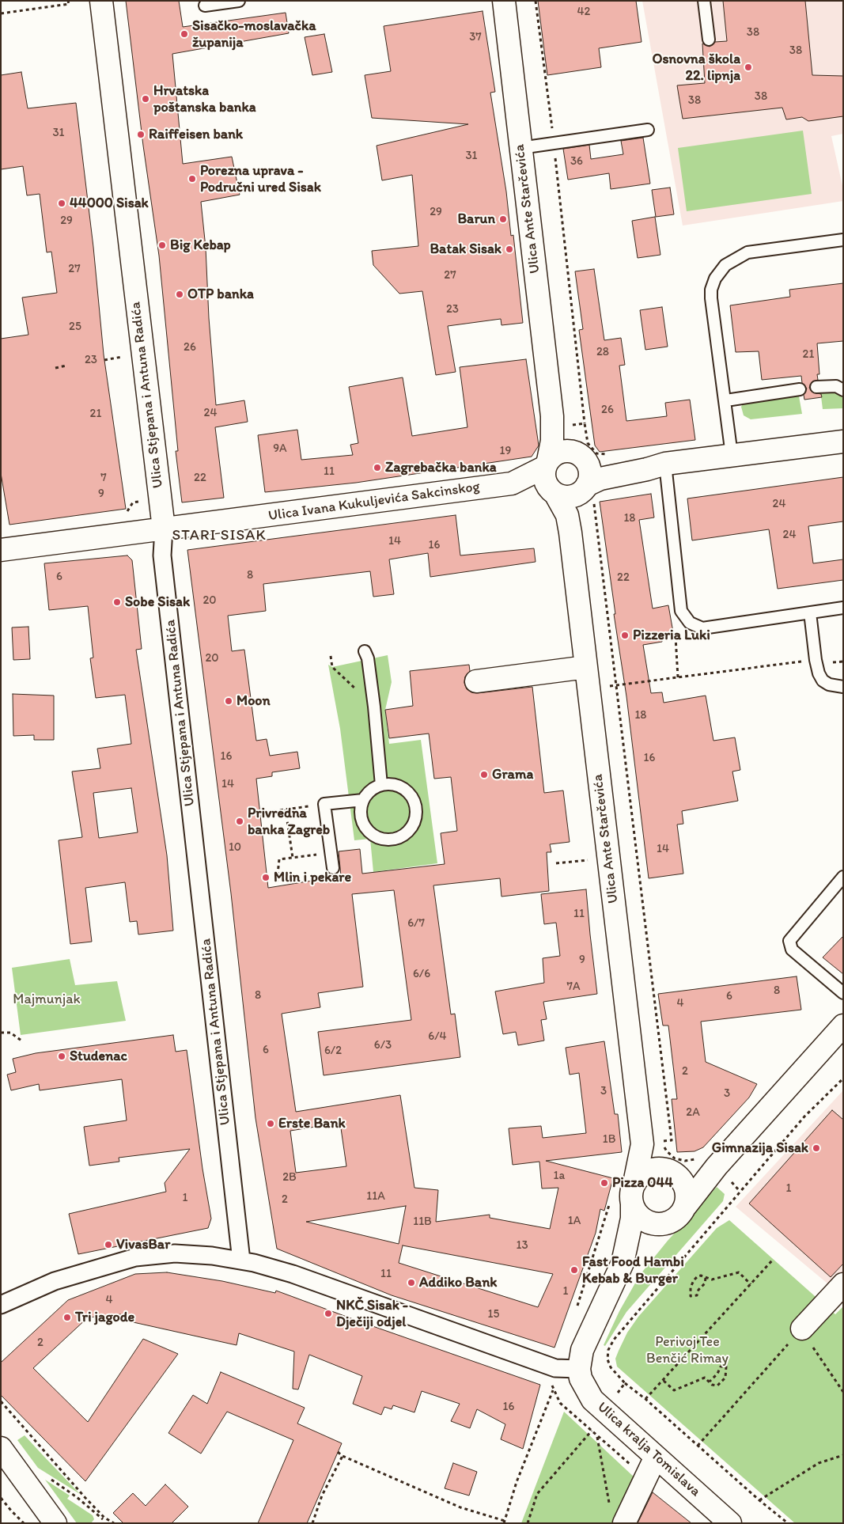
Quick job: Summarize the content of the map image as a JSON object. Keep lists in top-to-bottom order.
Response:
{
  "streets": {
    "street": [
      "Ulica Ante Starčevića",
      "Ulica Stjepana i Antuna Radića",
      "Ulica Ivana Kukuljevića Sakcinskog",
      "Ulica kralja Tomislava"
    ]
  },
  "crossings": [
    ["Ulica Ante Starčevića", "Ulica Ivana Kukuljevića Sakcinskog"],
    ["Ulica Ante Starčevića", "Ulica kralja Tomislava"],
    ["Ulica Stjepana i Antuna Radića", "Ulica Ivana Kukuljevića Sakcinskog"]
  ],
  "districts": ["STARI SISAK"],
  "parks": ["Majmunjak", "Perivoj Tee Benčić Rimay"],
  "places": [
    "Sisačko-moslavačka županija",
    "Osnovna škola 22. lipnja",
    "Hrvatska poštanska banka",
    "Raiffeisen bank",
    "Porezna uprava - Područni ured Sisak",
    "44000 Sisak",
    "Barun",
    "Big Kebap",
    "Batak Sisak",
    "OTP banka",
    "Zagrebačka banka",
    "Sobe Sisak",
    "Pizzeria Luki",
    "Moon",
    "Grama",
    "Privredna banka Zagreb",
    "Mlin i pekare",
    "Studenac",
    "Erste Bank",
    "Gimnazija Sisak",
    "Pizza 044",
    "VivasBar",
    "Fast Food Hambi Kebab & Burger",
    "Addiko Bank",
    "NKČ Sisak - Dječiji odjel",
    "Tri jagode"
  ],
  "house_numbers": [
    "42",
    "38",
    "37",
    "38",
    "38",
    "38",
    "31",
    "31",
    "36",
    "29",
    "29",
    "27",
    "27",
    "23",
    "25",
    "26",
    "28",
    "21",
    "23",
    "26",
    "24",
    "21",
    "9A",
    "19",
    "11",
    "7",
    "22",
    "9",
    "24",
    "18",
    "24",
    "14",
    "16",
    "8",
    "6",
    "22",
    "20",
    "20",
    "18",
    "16",
    "16",
    "14",
    "10",
    "14",
    "11",
    "6/7",
    "9",
    "6/6",
    "7A",
    "8",
    "8",
    "6",
    "4",
    "6/4",
    "6/3",
    "6",
    "6/2",
    "2",
    "3",
    "3",
    "2A",
    "1B",
    "1a",
    "2B",
    "1",
    "11A",
    "1",
    "2",
    "1A",
    "11B",
    "13",
    "11",
    "1",
    "4",
    "15",
    "2",
    "16"
  ]
}
